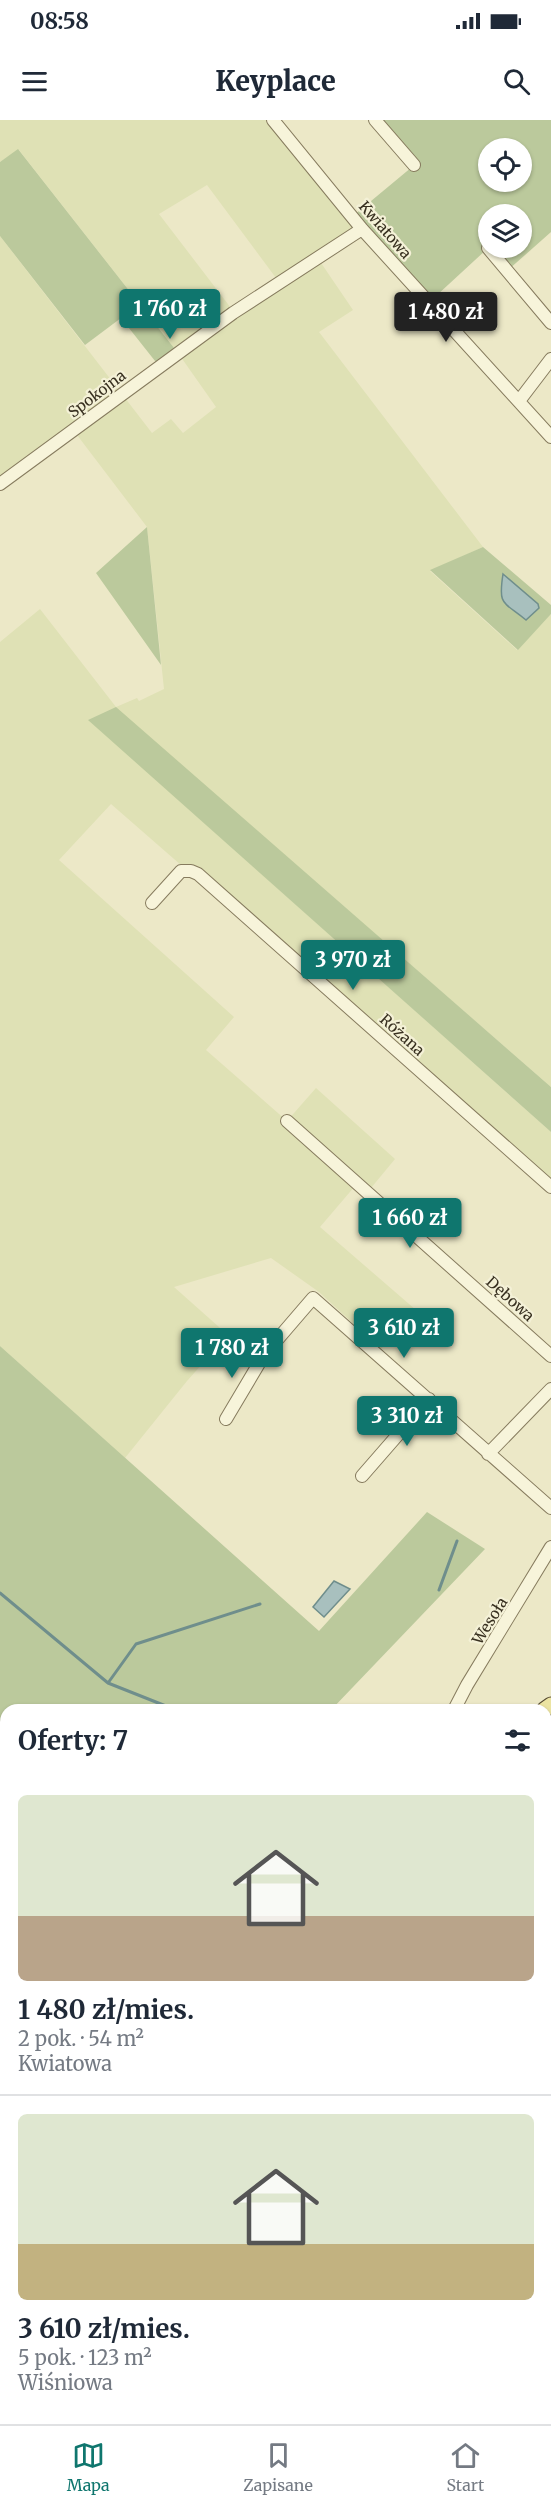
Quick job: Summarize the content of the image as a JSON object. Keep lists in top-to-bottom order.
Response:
{
  "streets": {
    "street": [
      "Kwiatowa",
      "Spokojna",
      "Różana",
      "Dębowa",
      "Wesoła"
    ]
  },
  "crossings": [
    ["Kwiatowa", "Spokojna"]
  ],
  "page": {
    "status": "08:58",
    "header": "Keyplace",
    "price": [
      "1 760 zł",
      "1 480 zł",
      "3 970 zł",
      "1 660 zł",
      "3 610 zł",
      "1 780 zł",
      "3 310 zł"
    ],
    "heading": "Oferty: 7",
    "list": [
      {
        "name": "1 480 zł/mies.",
        "note": "2 pok. · 54 m² · Kwiatowa"
      },
      {
        "name": "3 610 zł/mies.",
        "note": "5 pok. · 123 m² · Wiśniowa"
      }
    ],
    "tabs": ["Mapa", "Zapisane", "Start"]
  }
}
